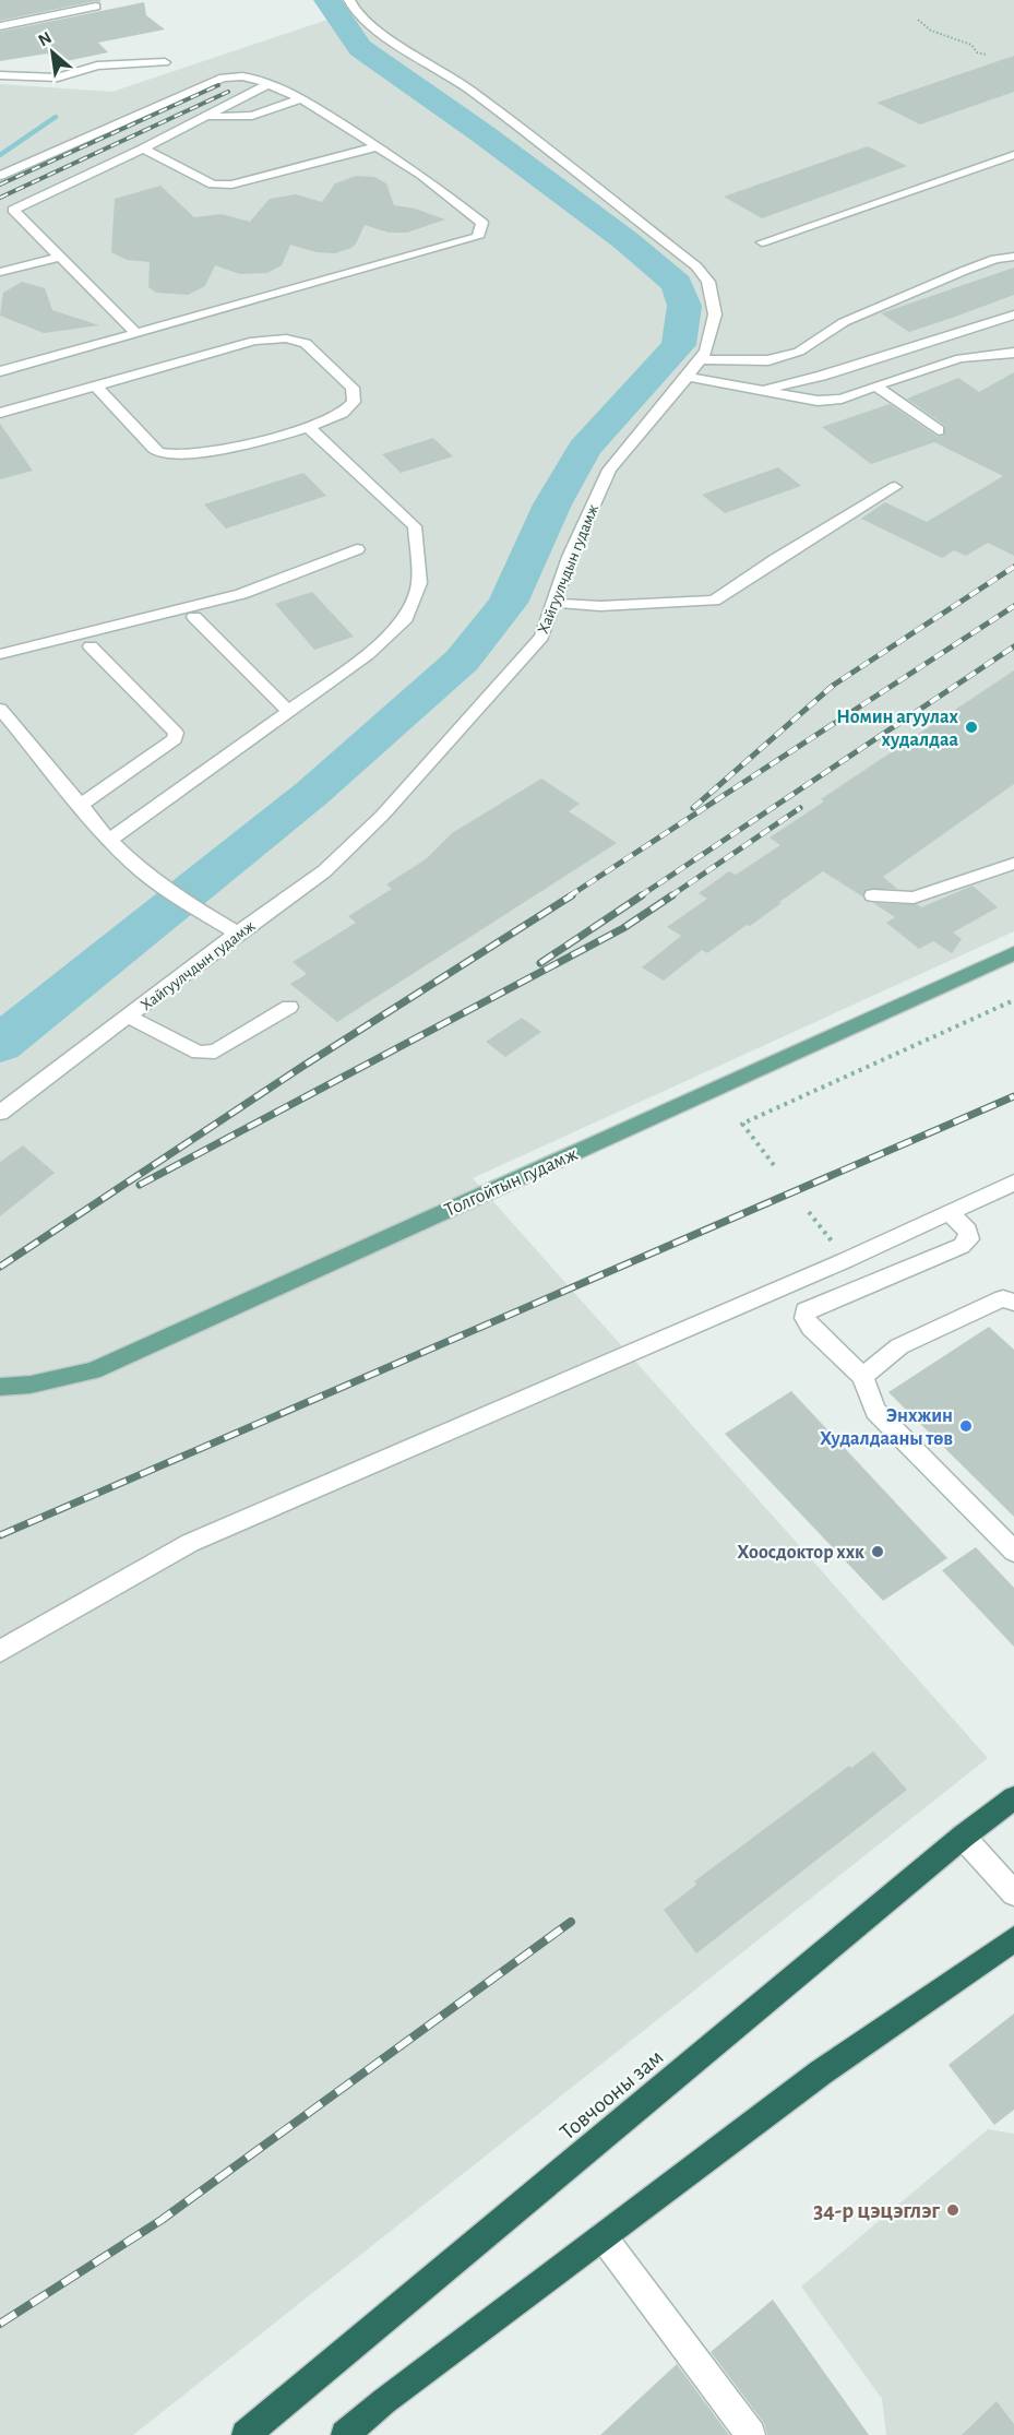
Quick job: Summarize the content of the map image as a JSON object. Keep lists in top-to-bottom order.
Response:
{
  "streets": {
    "highway": ["Товчооны зам"],
    "main road": ["Толгойтын гудамж"],
    "street": ["Хайгуулчдын гудамж"]
  },
  "places": [
    "Номин агуулах худалдаа",
    "Энхжин Худалдааны төв",
    "Хоосдоктор ххк",
    "34-р цэцэглэг"
  ],
  "north": "top left"
}
